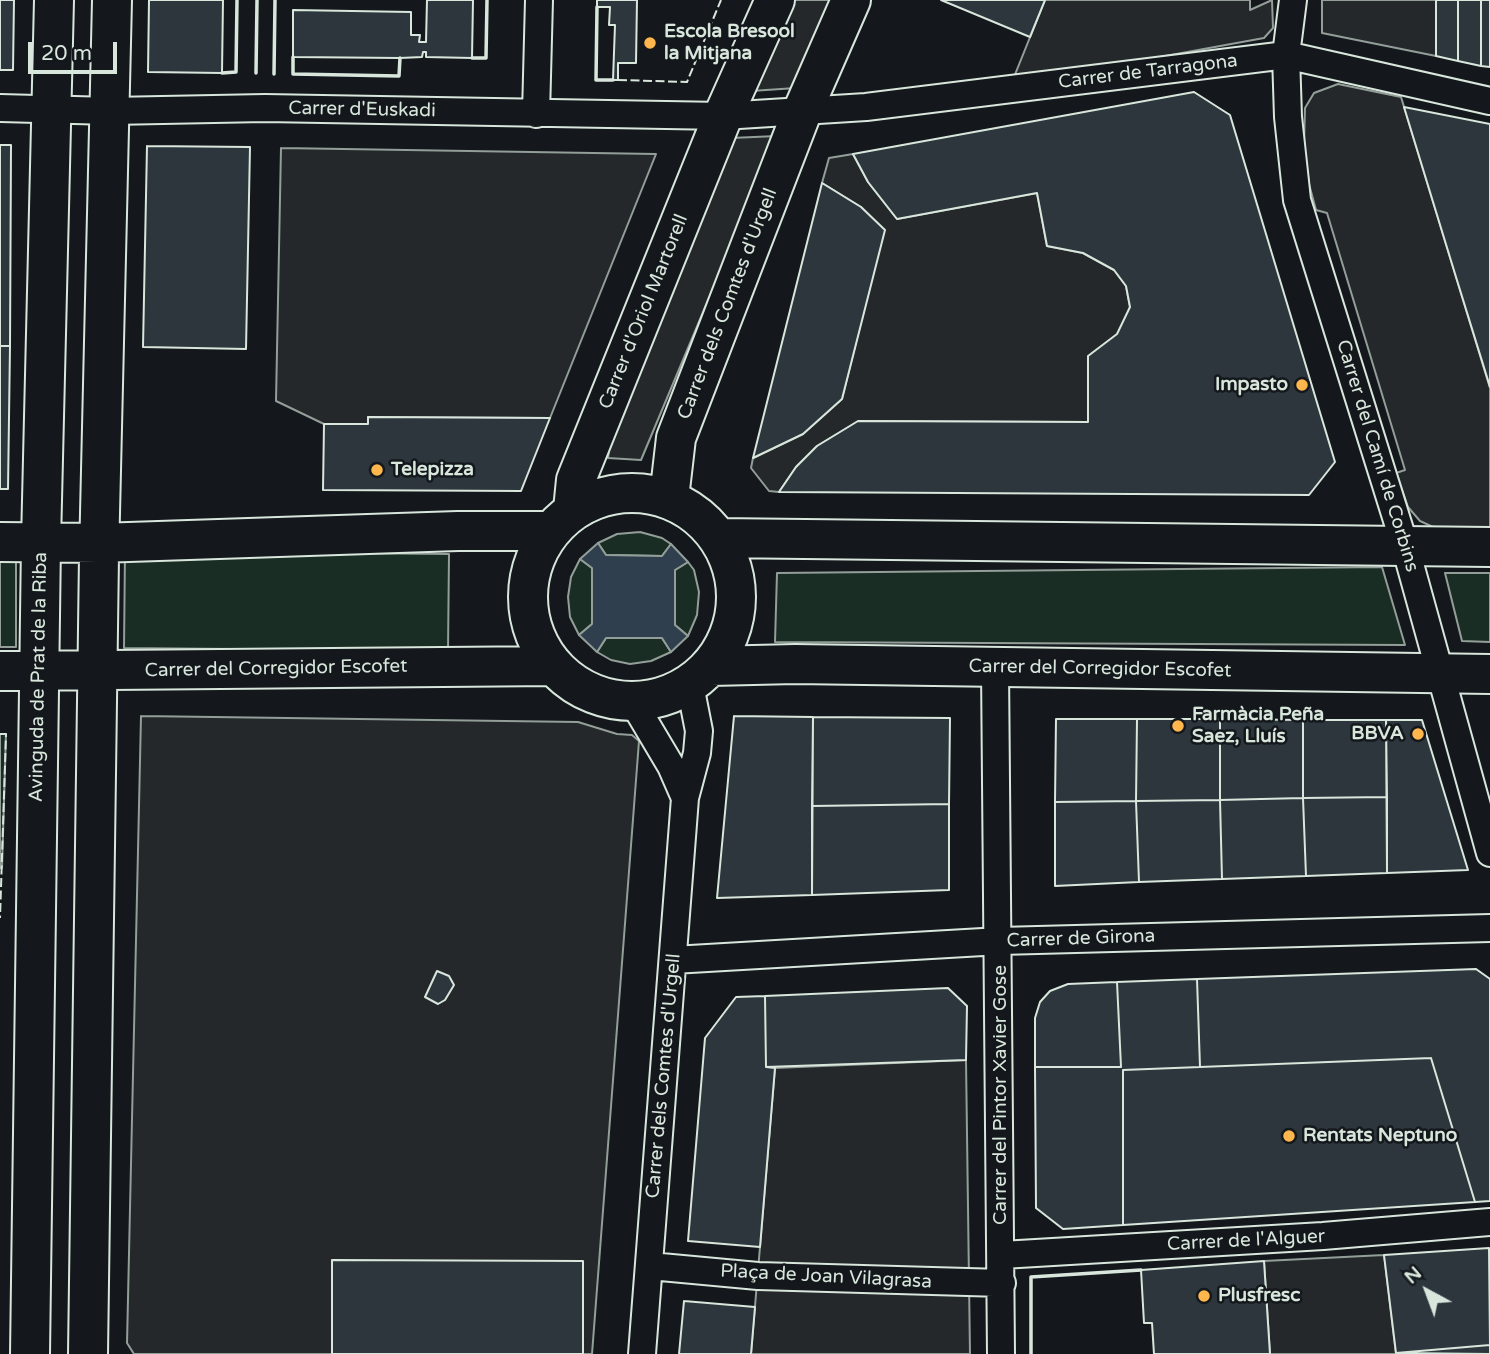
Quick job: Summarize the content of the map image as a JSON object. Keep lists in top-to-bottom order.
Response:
{
  "streets": {
    "street": [
      "Carrer de Tarragona",
      "Carrer d'Euskadi",
      "Carrer dels Comtes d'Urgell",
      "Carrer d'Oriol Martorell",
      "Carrer del Camí de Corbins",
      "Carrer del Corregidor Escofet",
      "Avinguda de Prat de la Riba",
      "Carrer de Girona",
      "Carrer del Pintor Xavier Gose",
      "Carrer de l'Alguer",
      "Plaça de Joan Vilagrasa"
    ]
  },
  "crossings": [
    ["Carrer de Tarragona", "Carrer dels Comtes d'Urgell"],
    ["Carrer de Tarragona", "Carrer del Camí de Corbins"],
    ["Carrer d'Euskadi", "Carrer d'Oriol Martorell"],
    ["Carrer d'Euskadi", "Avinguda de Prat de la Riba"],
    ["Carrer dels Comtes d'Urgell", "Carrer d'Oriol Martorell"],
    ["Carrer dels Comtes d'Urgell", "Carrer del Corregidor Escofet"],
    ["Carrer dels Comtes d'Urgell", "Carrer de Girona"],
    ["Carrer dels Comtes d'Urgell", "Plaça de Joan Vilagrasa"],
    ["Carrer d'Oriol Martorell", "Carrer del Corregidor Escofet"],
    ["Carrer del Camí de Corbins", "Carrer del Corregidor Escofet"],
    ["Carrer del Corregidor Escofet", "Avinguda de Prat de la Riba"],
    ["Carrer del Corregidor Escofet", "Carrer del Pintor Xavier Gose"],
    ["Carrer de Girona", "Carrer del Pintor Xavier Gose"],
    ["Carrer del Pintor Xavier Gose", "Carrer de l'Alguer"],
    ["Carrer del Pintor Xavier Gose", "Plaça de Joan Vilagrasa"]
  ],
  "places": [
    "Escola Bresool la Mitjana",
    "Impasto",
    "Telepizza",
    "Farmàcia Peña Saez, Lluís",
    "BBVA",
    "Rentats Neptuno",
    "Plusfresc"
  ],
  "scale_bar": "20 m",
  "north": "top left"
}
